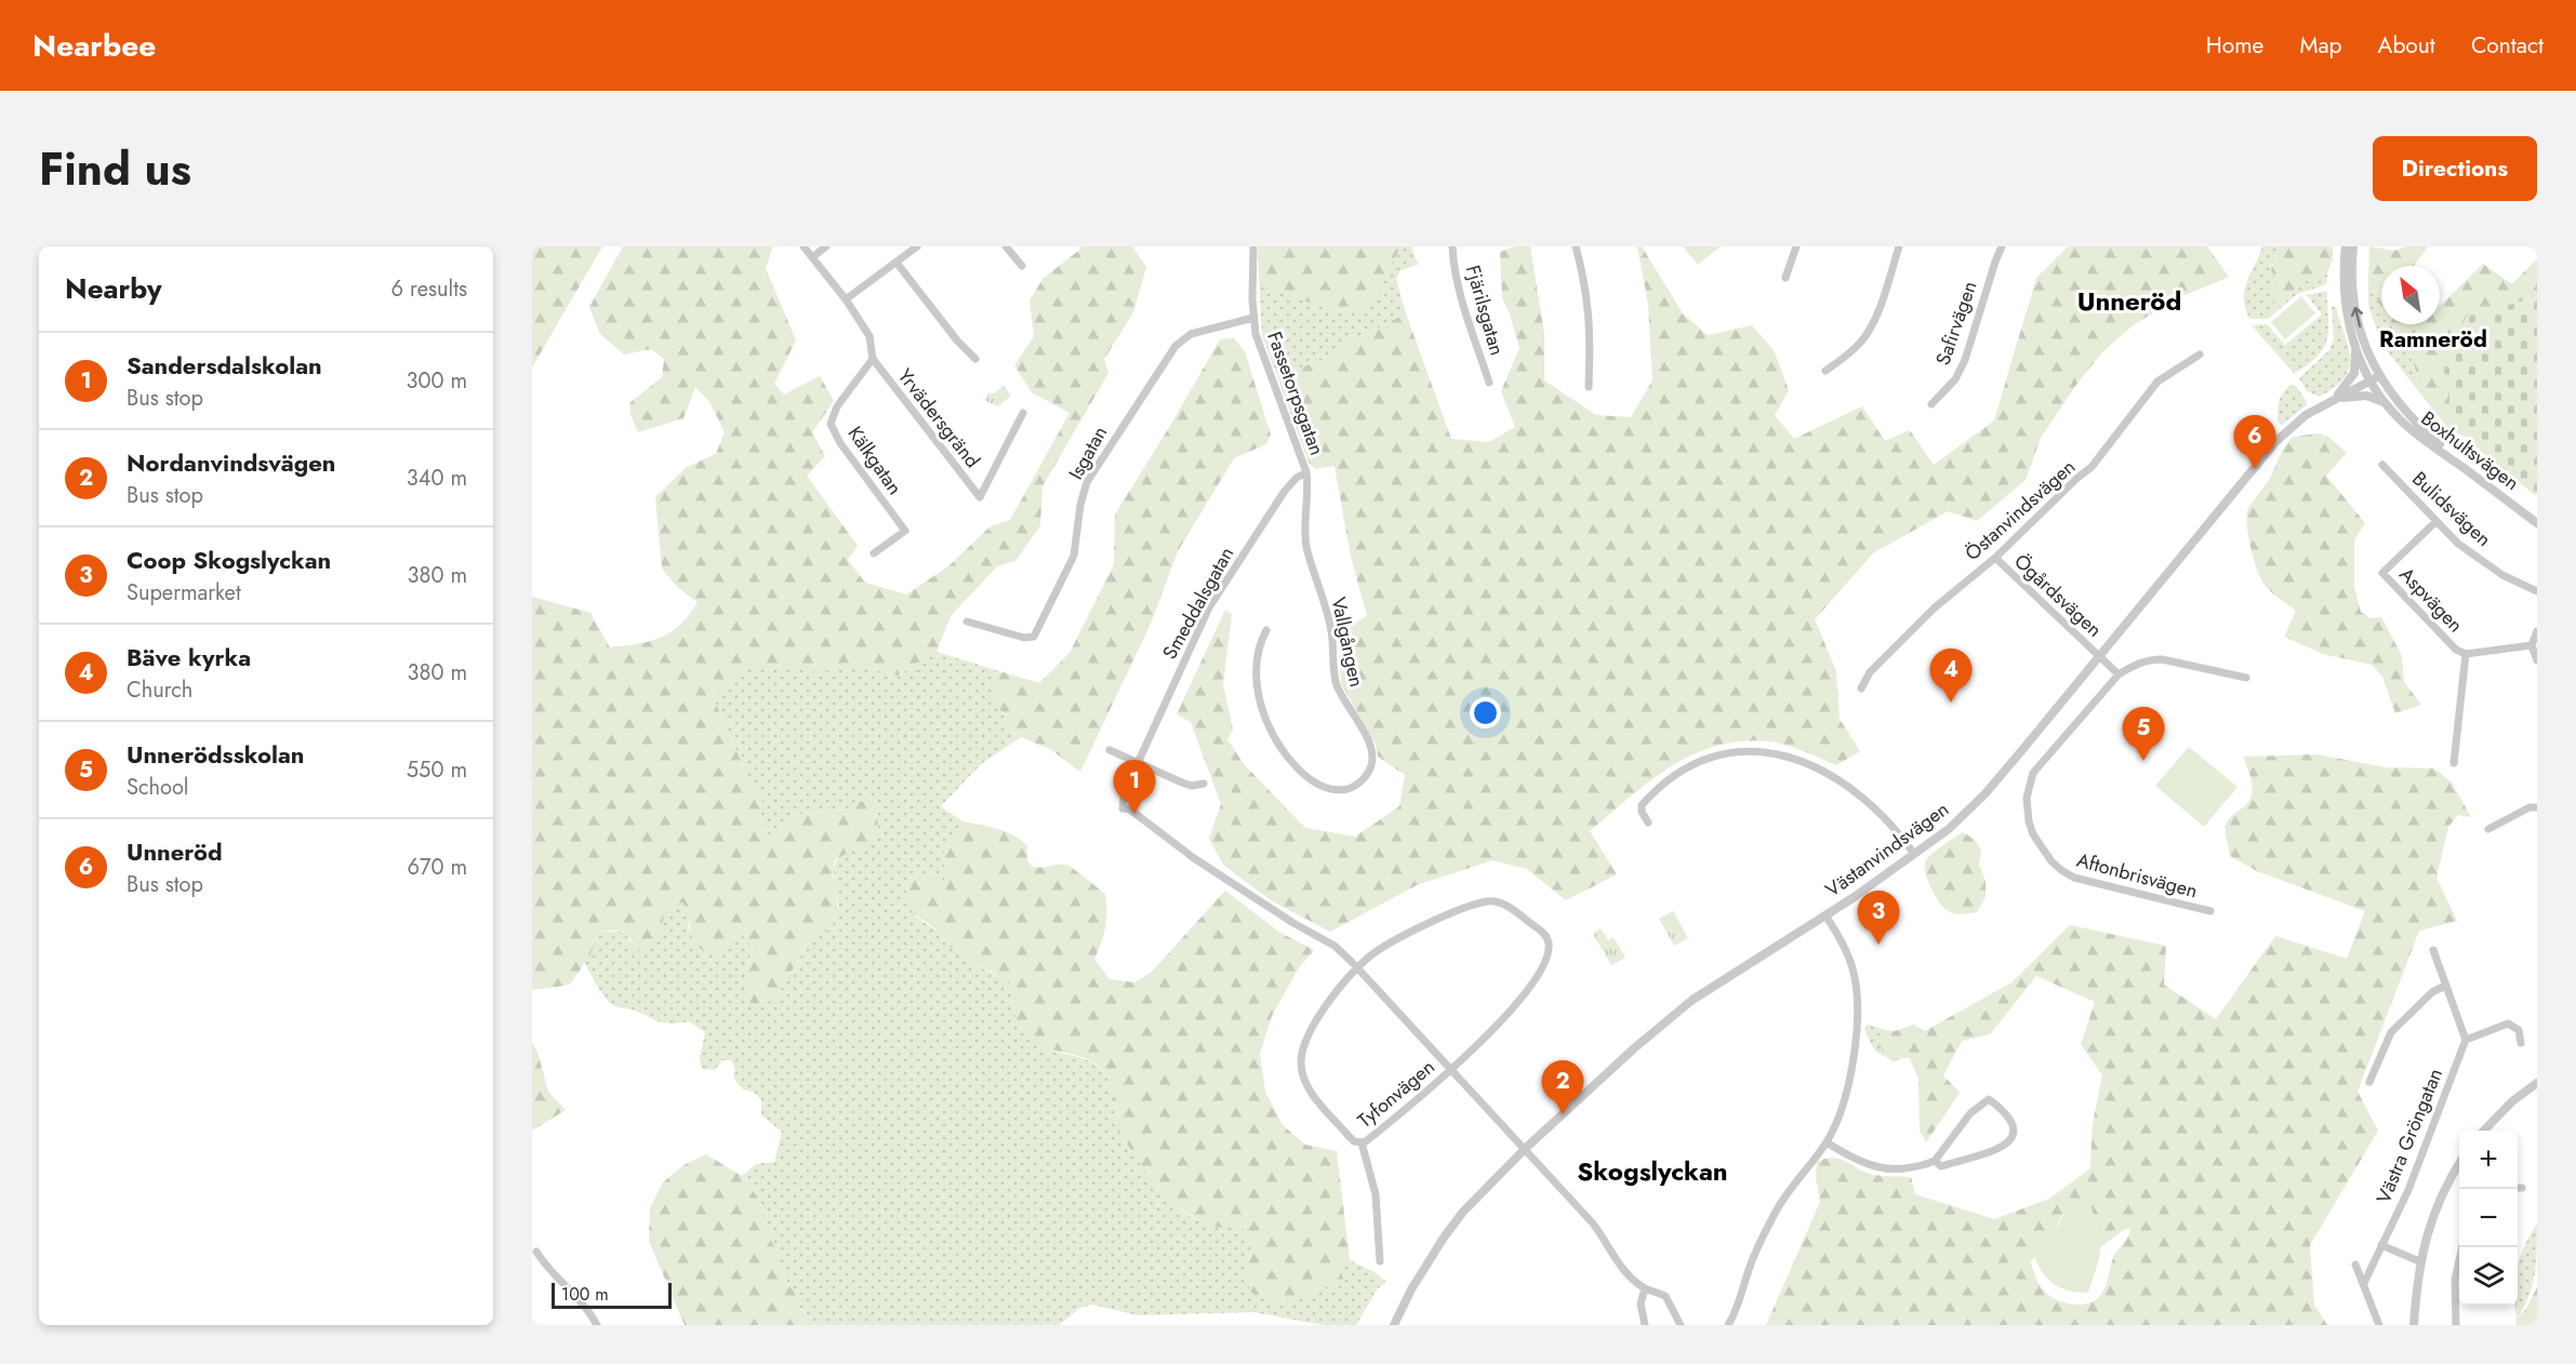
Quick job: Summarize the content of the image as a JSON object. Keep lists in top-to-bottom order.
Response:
{
  "streets": {
    "street": [
      "Fjärilsgatan",
      "Safirvägen",
      "Fassetorpsgatan",
      "Yrvädersgränd",
      "Boxhultsvägen",
      "Isgatan",
      "Kälkgatan",
      "Bulidsvägen",
      "Östanvindsvägen",
      "Ögårdsvägen",
      "Aspvägen",
      "Smeddalsgatan",
      "Vallgången",
      "Västanvindsvägen",
      "Aftonbrisvägen",
      "Tyfonvägen",
      "Västra Gröngatan"
    ]
  },
  "crossings": [
    ["Fassetorpsgatan", "Isgatan"],
    ["Fassetorpsgatan", "Smeddalsgatan"],
    ["Fassetorpsgatan", "Vallgången"],
    ["Yrvädersgränd", "Kälkgatan"],
    ["Boxhultsvägen", "Västanvindsvägen"],
    ["Bulidsvägen", "Aspvägen"],
    ["Östanvindsvägen", "Ögårdsvägen"],
    ["Ögårdsvägen", "Västanvindsvägen"],
    ["Ögårdsvägen", "Aftonbrisvägen"],
    ["Smeddalsgatan", "Vallgången"],
    ["Smeddalsgatan", "Tyfonvägen"]
  ],
  "districts": ["Unneröd", "Ramneröd", "Skogslyckan"],
  "scale_bar": "100 m",
  "north": "top left",
  "page": {
    "header": "Nearbee",
    "nav": [
      "Home",
      "Map",
      "About",
      "Contact"
    ],
    "title": "Find us",
    "buttons": "Directions",
    "heading": ["Nearby", "6 results"],
    "list": [
      {
        "mark": "1",
        "name": "Sandersdalskolan",
        "note": "Bus stop",
        "value": "300 m"
      },
      {
        "mark": "2",
        "name": "Nordanvindsvägen",
        "note": "Bus stop",
        "value": "340 m"
      },
      {
        "mark": "3",
        "name": "Coop Skogslyckan",
        "note": "Supermarket",
        "value": "380 m"
      },
      {
        "mark": "4",
        "name": "Bäve kyrka",
        "note": "Church",
        "value": "380 m"
      },
      {
        "mark": "5",
        "name": "Unnerödsskolan",
        "note": "School",
        "value": "550 m"
      },
      {
        "mark": "6",
        "name": "Unneröd",
        "note": "Bus stop",
        "value": "670 m"
      }
    ],
    "pins": [
      "6",
      "4",
      "5",
      "1",
      "3",
      "2"
    ],
    "map_buttons": ["+", "−"],
    "scale": "100 m"
  }
}
